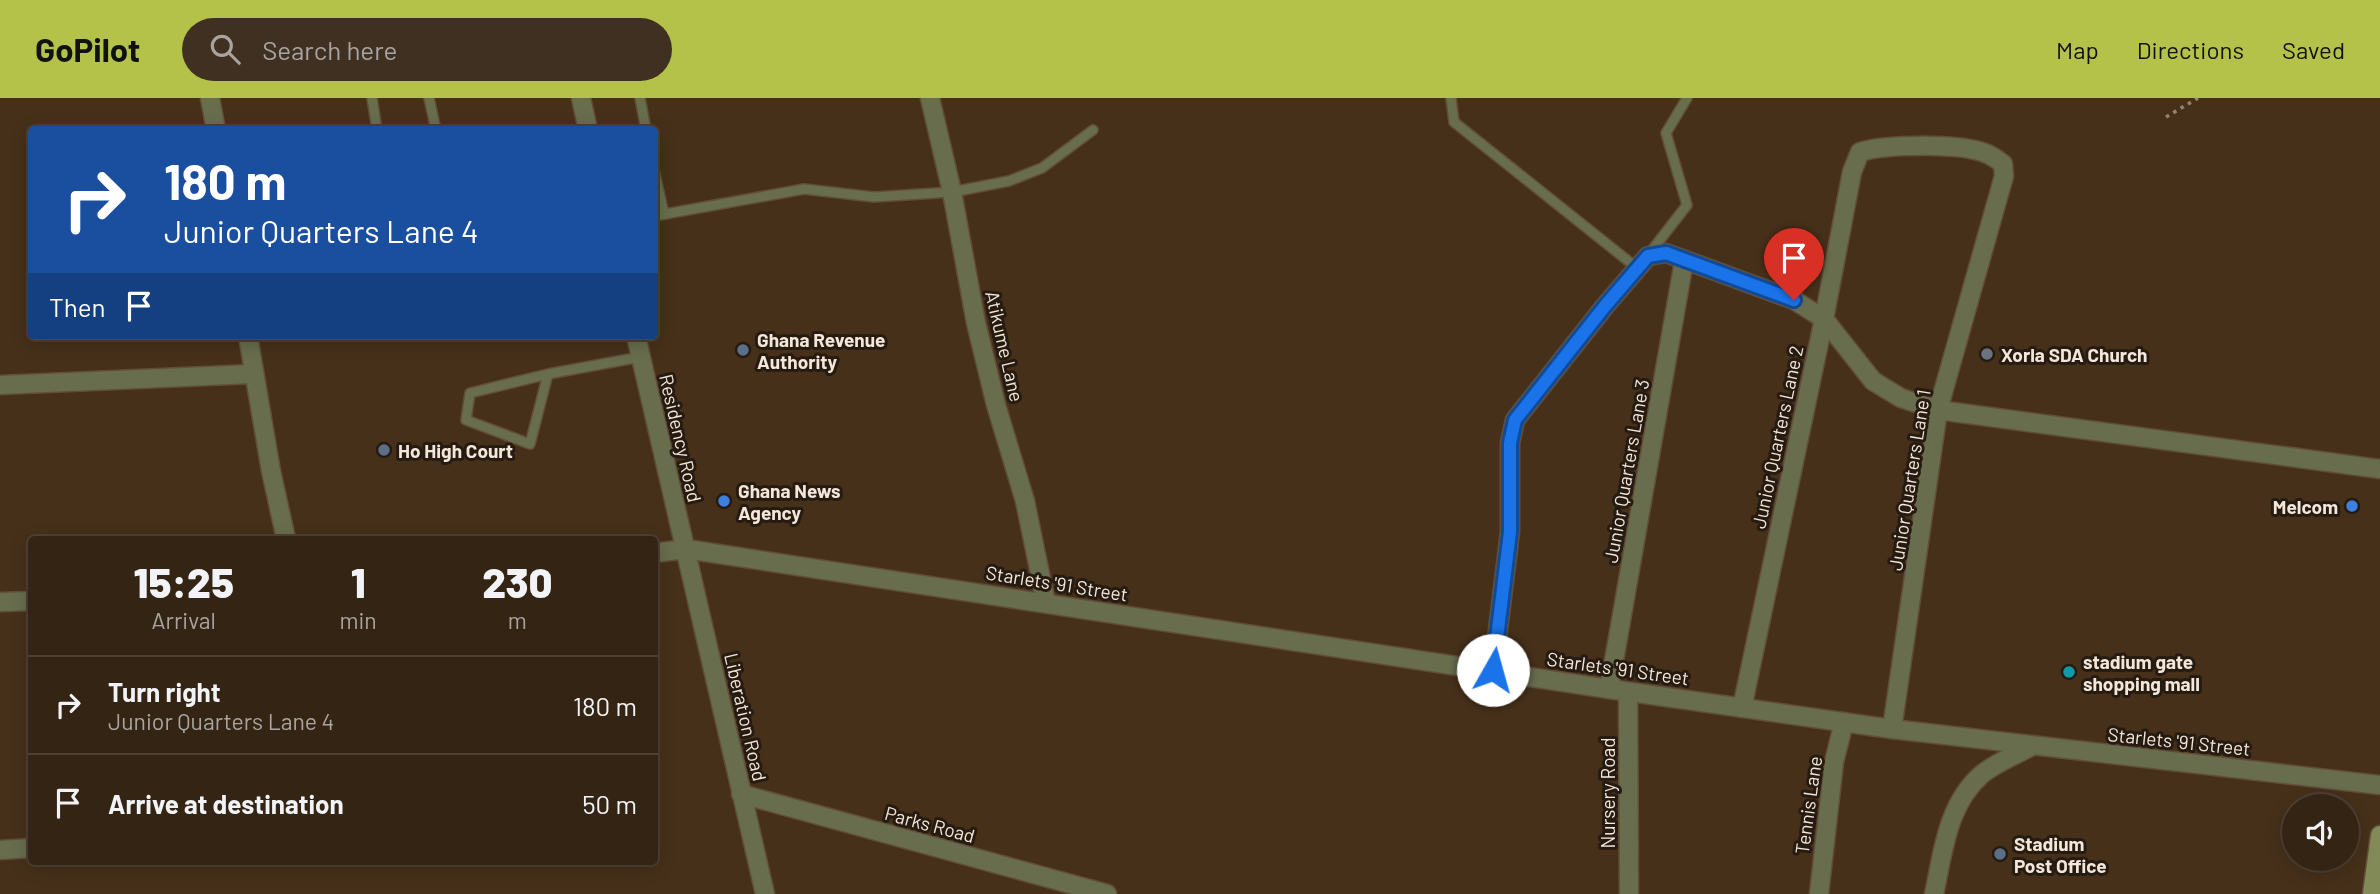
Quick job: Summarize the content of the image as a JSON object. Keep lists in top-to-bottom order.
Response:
{
  "streets": {
    "street": [
      "Atikume Lane",
      "Junior Quarters Lane 2",
      "Residency Road",
      "Junior Quarters Lane 3",
      "Junior Quarters Lane 1",
      "Starlets '91 Street",
      "Liberation Road",
      "Nursery Road",
      "Tennis Lane",
      "Parks Road"
    ]
  },
  "crossings": [
    ["Atikume Lane", "Starlets '91 Street"],
    ["Junior Quarters Lane 2", "Junior Quarters Lane 1"],
    ["Junior Quarters Lane 2", "Starlets '91 Street"],
    ["Residency Road", "Starlets '91 Street"],
    ["Residency Road", "Liberation Road"],
    ["Junior Quarters Lane 3", "Starlets '91 Street"],
    ["Junior Quarters Lane 1", "Starlets '91 Street"],
    ["Starlets '91 Street", "Liberation Road"],
    ["Starlets '91 Street", "Nursery Road"],
    ["Starlets '91 Street", "Tennis Lane"],
    ["Liberation Road", "Parks Road"]
  ],
  "places": [
    "Ghana Revenue Authority",
    "Xorla SDA Church",
    "Ho High Court",
    "Ghana News Agency",
    "Melcom",
    "stadium gate shopping mall",
    "Stadium Post Office"
  ],
  "page": {
    "header": "GoPilot",
    "search": "Search here",
    "nav": ["Map", "Directions", "Saved"],
    "turn": ["180 m", "Junior Quarters Lane 4"],
    "then": "Then",
    "eta": [
      "15:25",
      "Arrival",
      "1",
      "min",
      "230",
      "m"
    ],
    "list": [
      {
        "name": "Turn right",
        "note": "Junior Quarters Lane 4",
        "value": "180 m"
      },
      {
        "name": "Arrive at destination",
        "value": "50 m"
      }
    ]
  }
}
